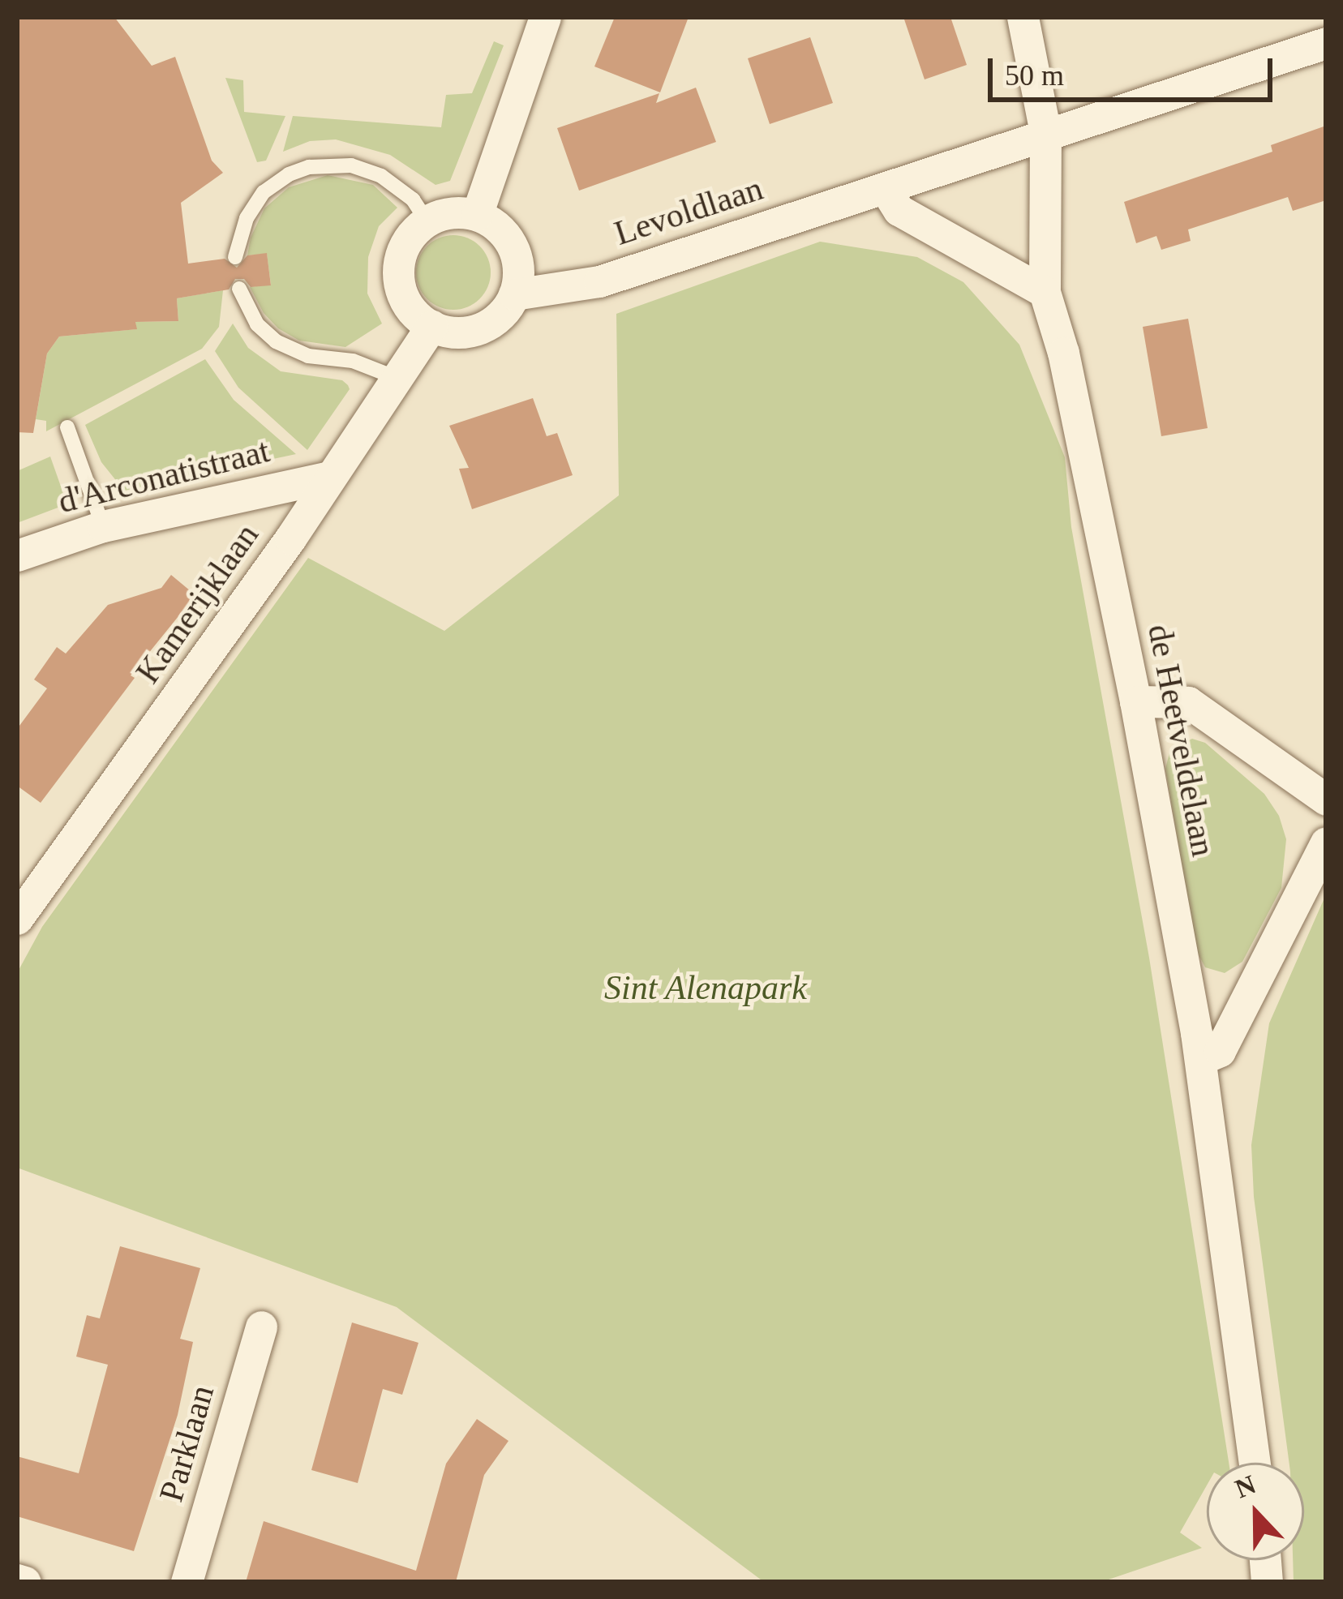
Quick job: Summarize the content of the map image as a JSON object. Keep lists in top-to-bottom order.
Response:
{
  "streets": {
    "street": [
      "Levoldlaan",
      "d'Arconatistraat",
      "Kamerijklaan",
      "de Heetveldelaan",
      "Parklaan"
    ]
  },
  "crossings": [
    ["Levoldlaan", "Kamerijklaan"],
    ["Levoldlaan", "de Heetveldelaan"],
    ["d'Arconatistraat", "Kamerijklaan"]
  ],
  "parks": ["Sint Alenapark"],
  "scale_bar": "50 m",
  "north": "top"
}
